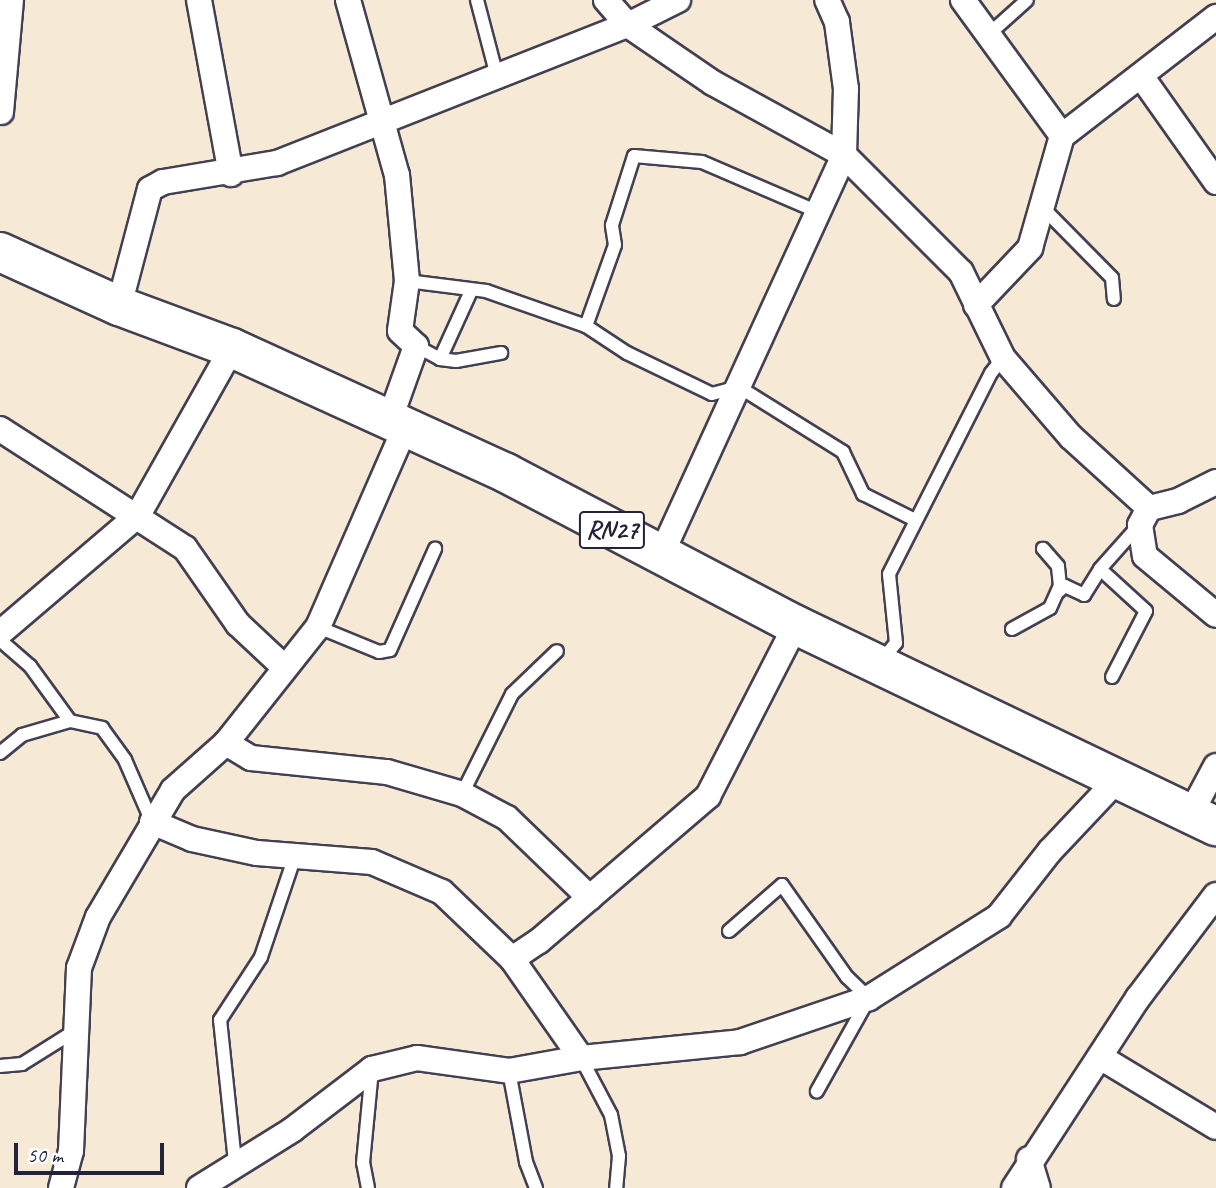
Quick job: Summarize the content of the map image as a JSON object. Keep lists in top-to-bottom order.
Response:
{
  "streets": {
    "main road": ["RN27"]
  },
  "scale_bar": "50 m"
}
